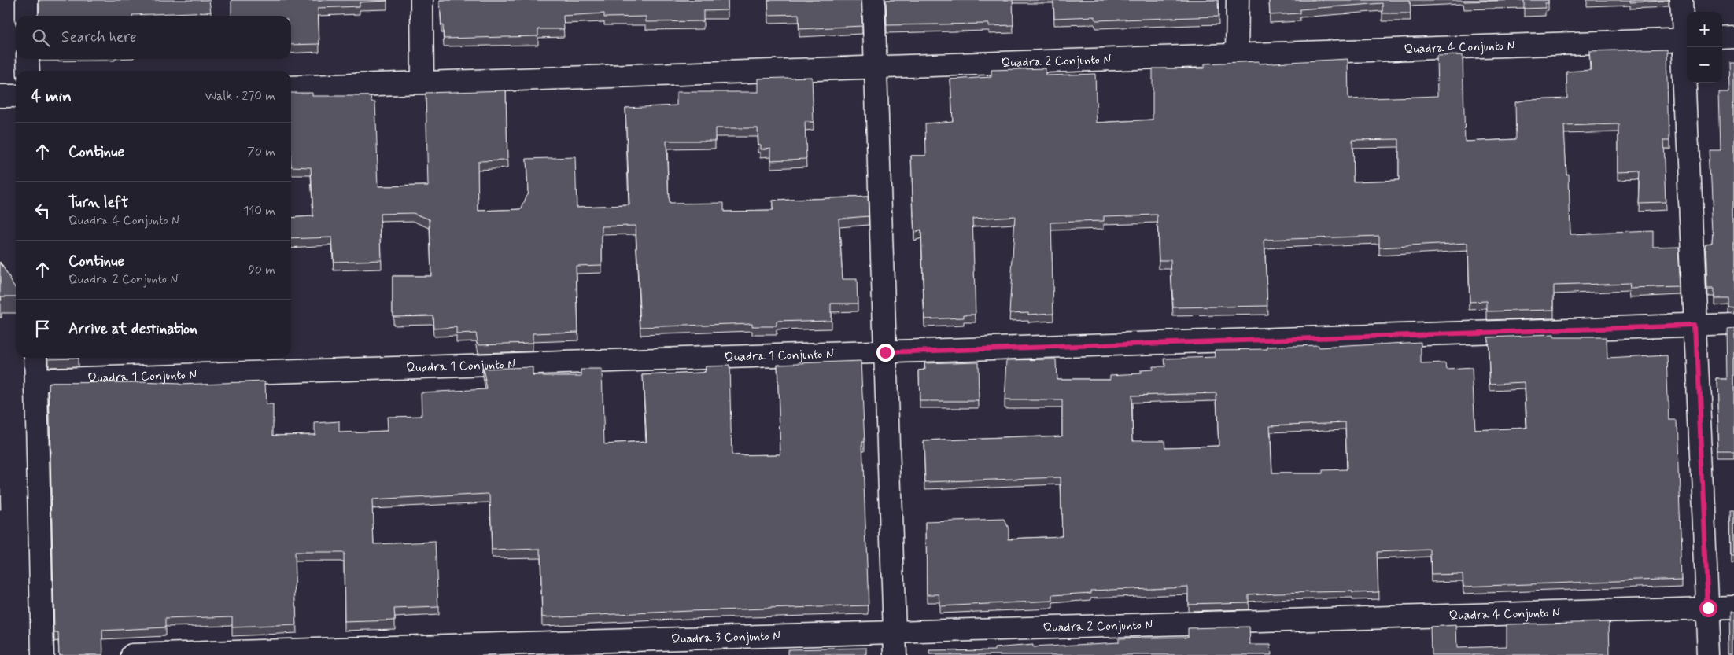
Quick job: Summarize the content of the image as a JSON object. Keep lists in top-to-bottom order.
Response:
{
  "streets": {
    "street": [
      "Quadra 4 Conjunto N",
      "Quadra 2 Conjunto N",
      "Quadra 1 Conjunto N",
      "Quadra 3 Conjunto N"
    ]
  },
  "crossings": [
    ["Quadra 4 Conjunto N", "Quadra 2 Conjunto N"],
    ["Quadra 2 Conjunto N", "Quadra 3 Conjunto N"]
  ],
  "page": {
    "map_buttons": ["+", "−"],
    "search": "Search here",
    "heading": ["4 min", "Walk · 270 m"],
    "list": [
      ["Continue", "70 m"],
      ["Turn left", "Quadra 4 Conjunto N", "110 m"],
      ["Continue", "Quadra 2 Conjunto N", "90 m"],
      "Arrive at destination"
    ]
  }
}
